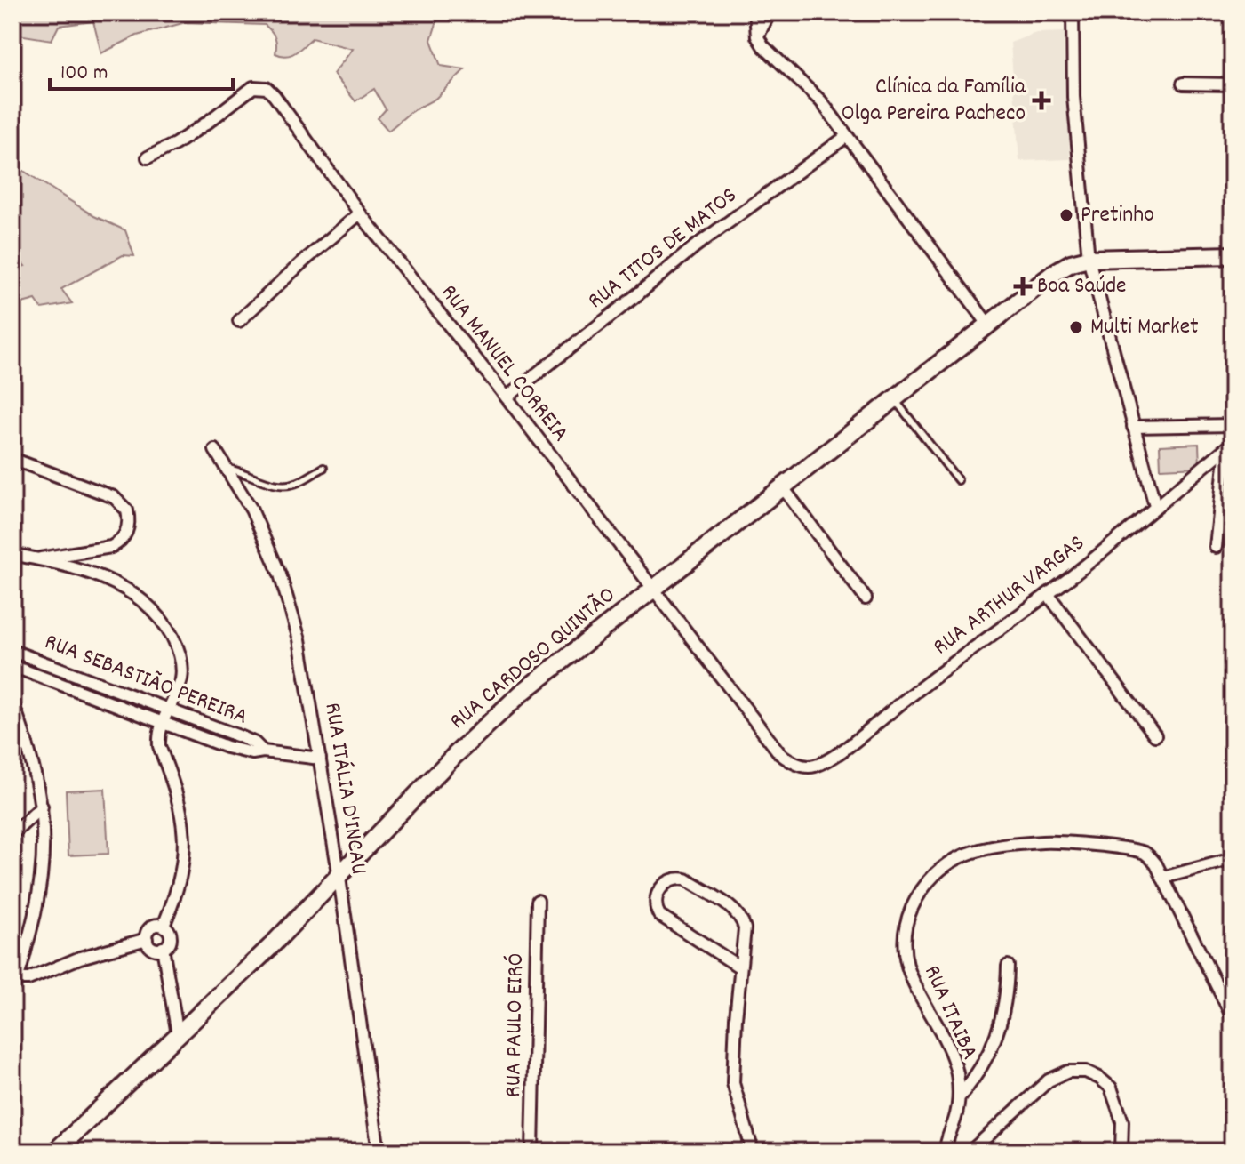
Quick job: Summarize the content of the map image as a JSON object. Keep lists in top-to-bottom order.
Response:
{
  "streets": {
    "street": [
      "RUA TITOS DE MATOS",
      "RUA MANUEL CORREIA",
      "RUA ARTHUR VARGAS",
      "RUA CARDOSO QUINTÃO",
      "RUA SEBASTIÃO PEREIRA",
      "RUA ITÁLIA D'INCAU",
      "RUA ITAIBA",
      "RUA PAULO EIRÓ"
    ]
  },
  "crossings": [
    ["RUA TITOS DE MATOS", "RUA MANUEL CORREIA"],
    ["RUA MANUEL CORREIA", "RUA ARTHUR VARGAS"],
    ["RUA MANUEL CORREIA", "RUA CARDOSO QUINTÃO"],
    ["RUA CARDOSO QUINTÃO", "RUA ITÁLIA D'INCAU"],
    ["RUA SEBASTIÃO PEREIRA", "RUA ITÁLIA D'INCAU"]
  ],
  "places": {
    "health": ["Clínica da Família Olga Pereira Pacheco", "Boa Saúde"],
    "other": ["Pretinho", "Multi Market"]
  },
  "scale_bar": "100 m"
}
